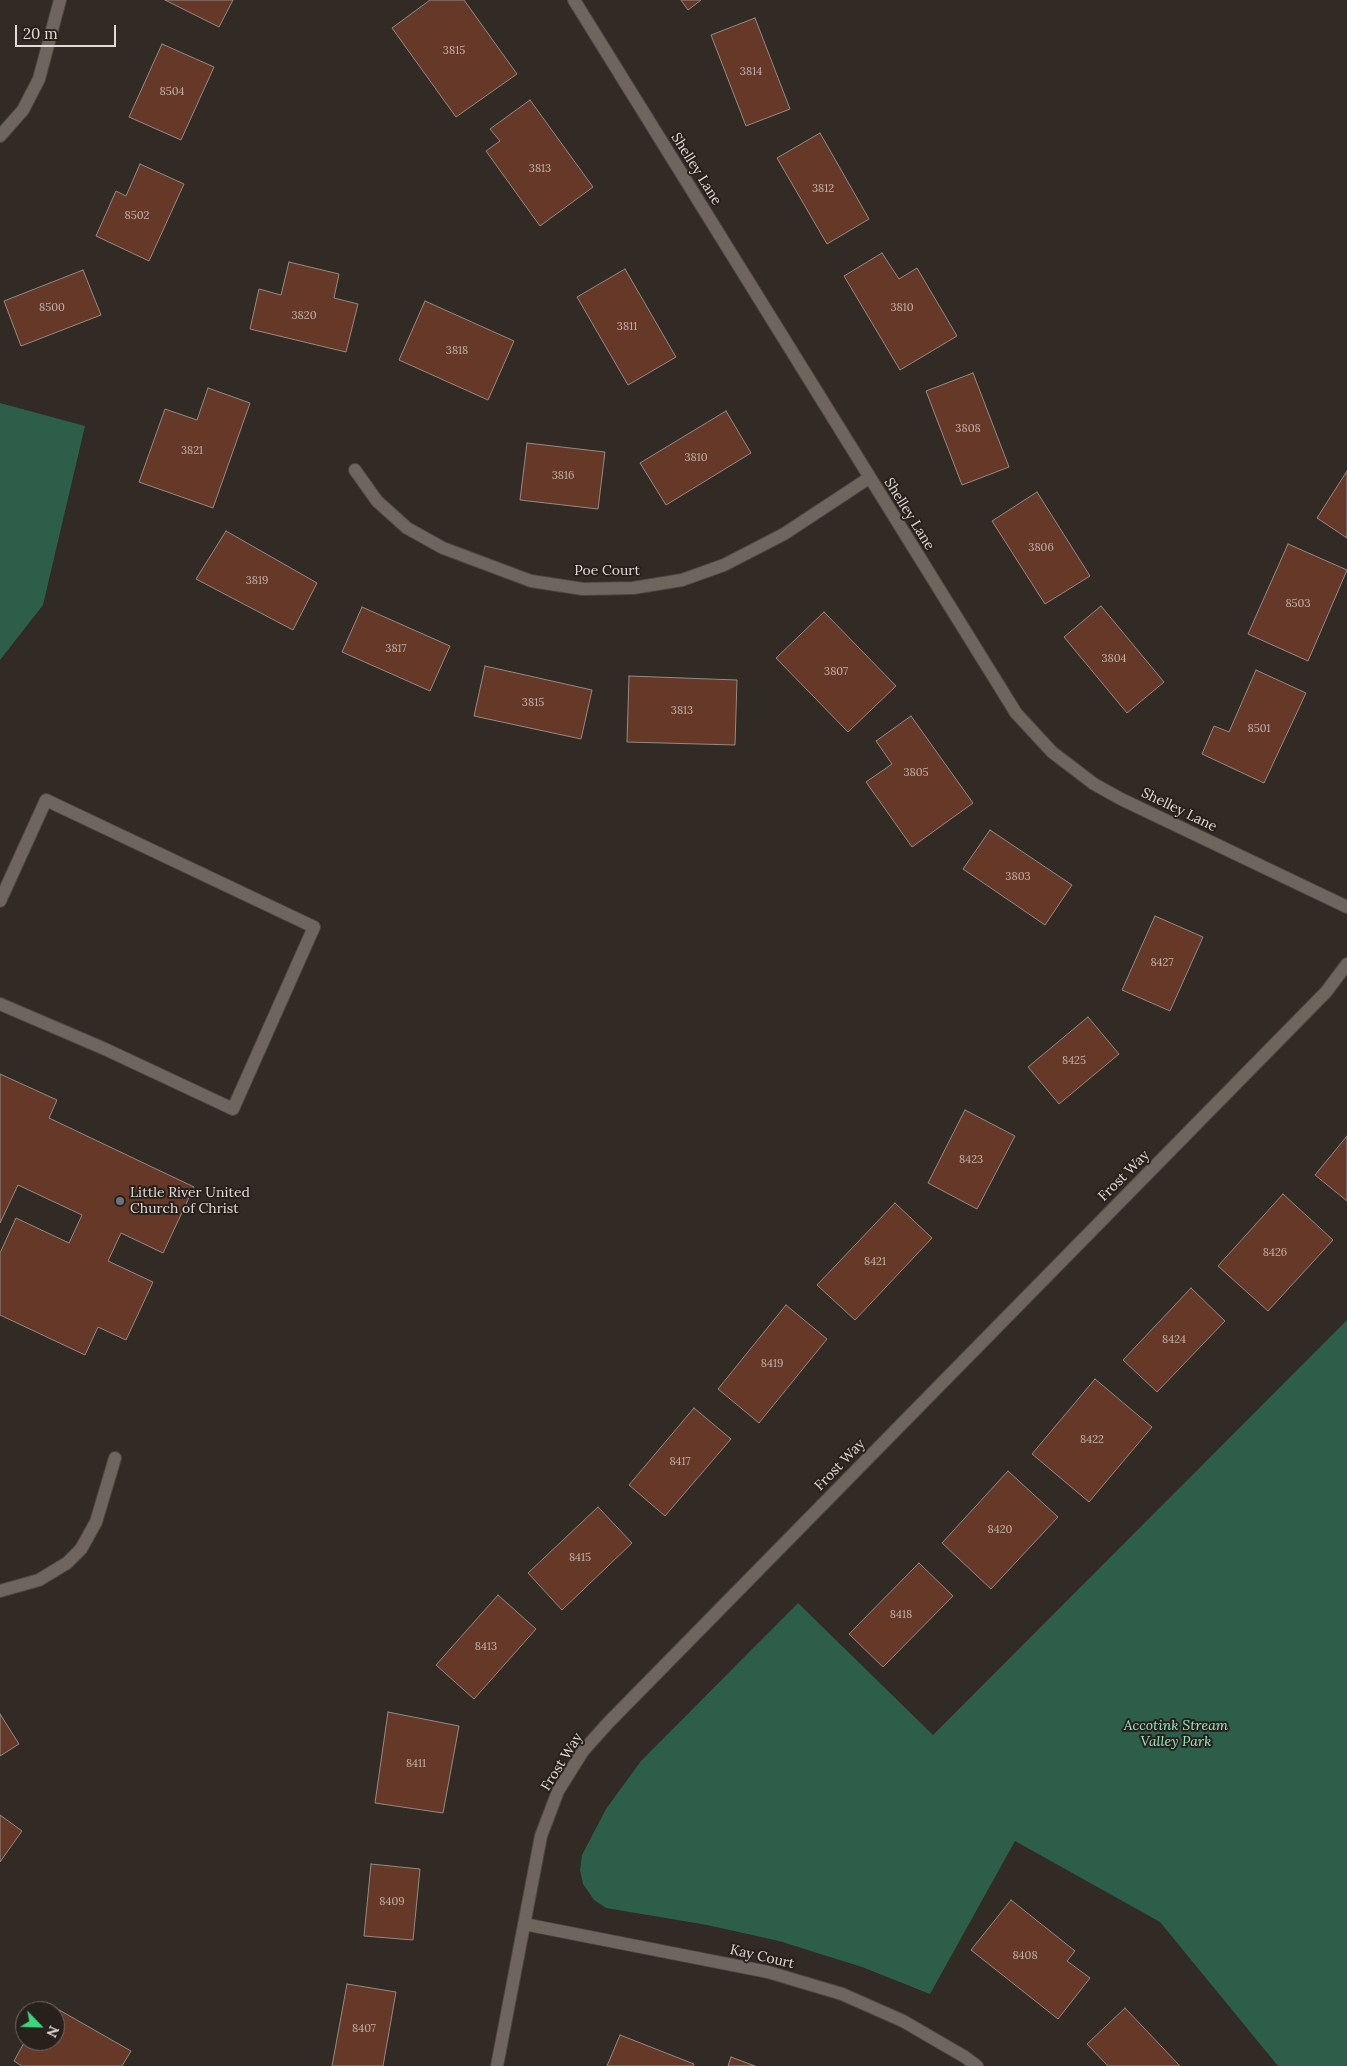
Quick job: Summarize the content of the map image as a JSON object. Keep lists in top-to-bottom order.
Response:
{
  "streets": {
    "street": [
      "Shelley Lane",
      "Poe Court",
      "Frost Way",
      "Kay Court"
    ]
  },
  "crossings": [
    ["Shelley Lane", "Poe Court"],
    ["Frost Way", "Kay Court"]
  ],
  "parks": ["Accotink Stream Valley Park"],
  "places": ["Little River United Church of Christ"],
  "house_numbers": [
    "3815",
    "3814",
    "8504",
    "3813",
    "3812",
    "8502",
    "8500",
    "3810",
    "3820",
    "3811",
    "3818",
    "3808",
    "3821",
    "3810",
    "3816",
    "3806",
    "3819",
    "8503",
    "3817",
    "3804",
    "3807",
    "3815",
    "3813",
    "8501",
    "3805",
    "3803",
    "8427",
    "8425",
    "8423",
    "8426",
    "8421",
    "8424",
    "8419",
    "8422",
    "8417",
    "8420",
    "8415",
    "8418",
    "8413",
    "8411",
    "8409",
    "8408",
    "8407"
  ],
  "scale_bar": "20 m",
  "north": "bottom right"
}
